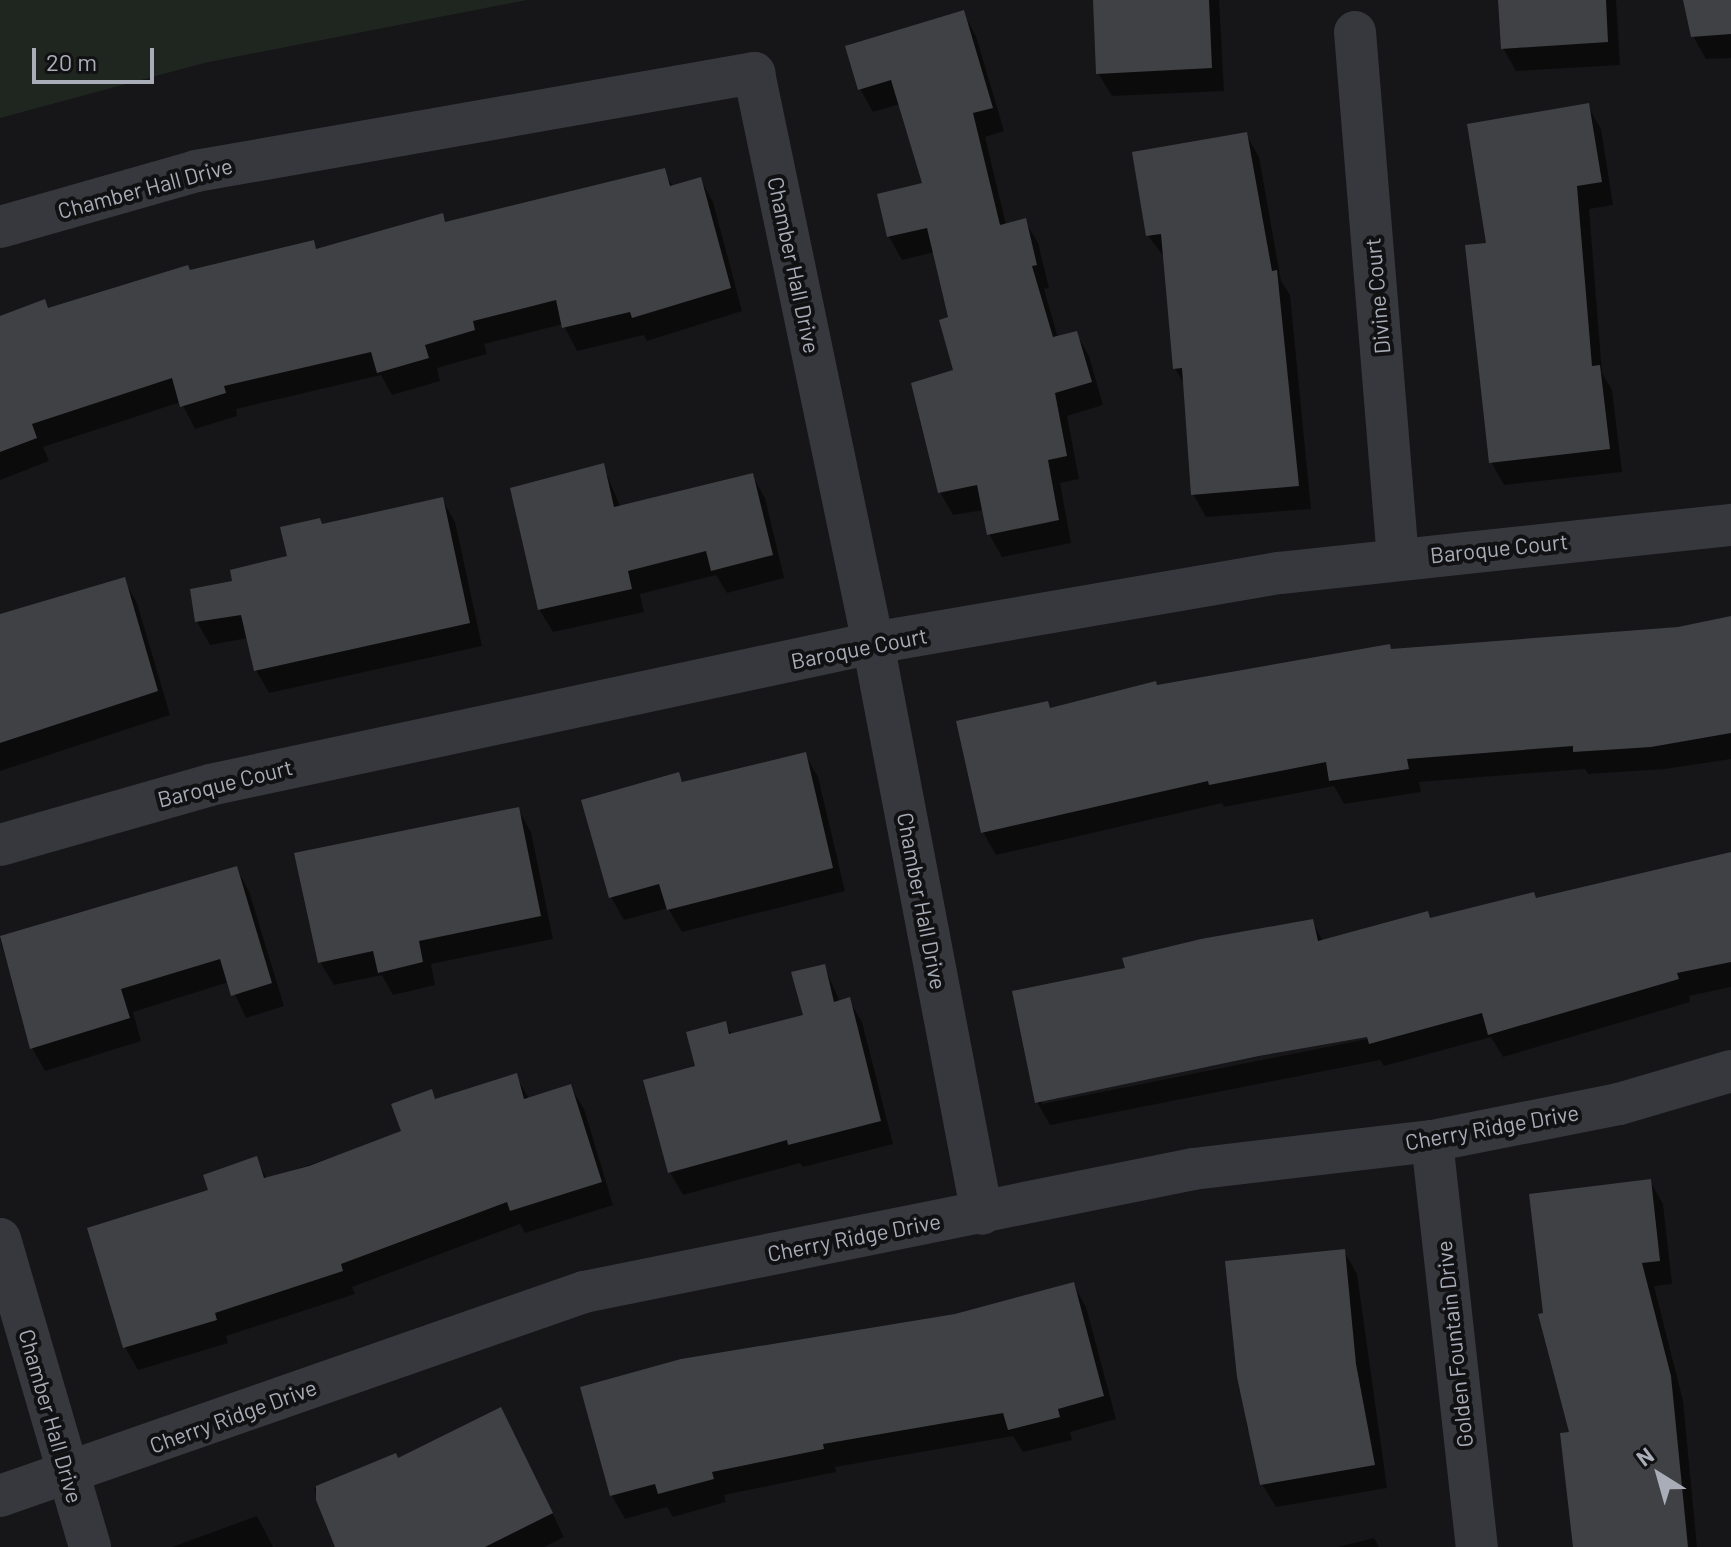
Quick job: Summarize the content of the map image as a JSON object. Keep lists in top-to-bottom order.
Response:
{
  "streets": {
    "street": [
      "Chamber Hall Drive",
      "Divine Court",
      "Baroque Court",
      "Cherry Ridge Drive",
      "Golden Fountain Drive"
    ]
  },
  "crossings": [
    ["Chamber Hall Drive", "Baroque Court"],
    ["Chamber Hall Drive", "Cherry Ridge Drive"],
    ["Divine Court", "Baroque Court"],
    ["Cherry Ridge Drive", "Golden Fountain Drive"]
  ],
  "scale_bar": "20 m",
  "north": "top left"
}
